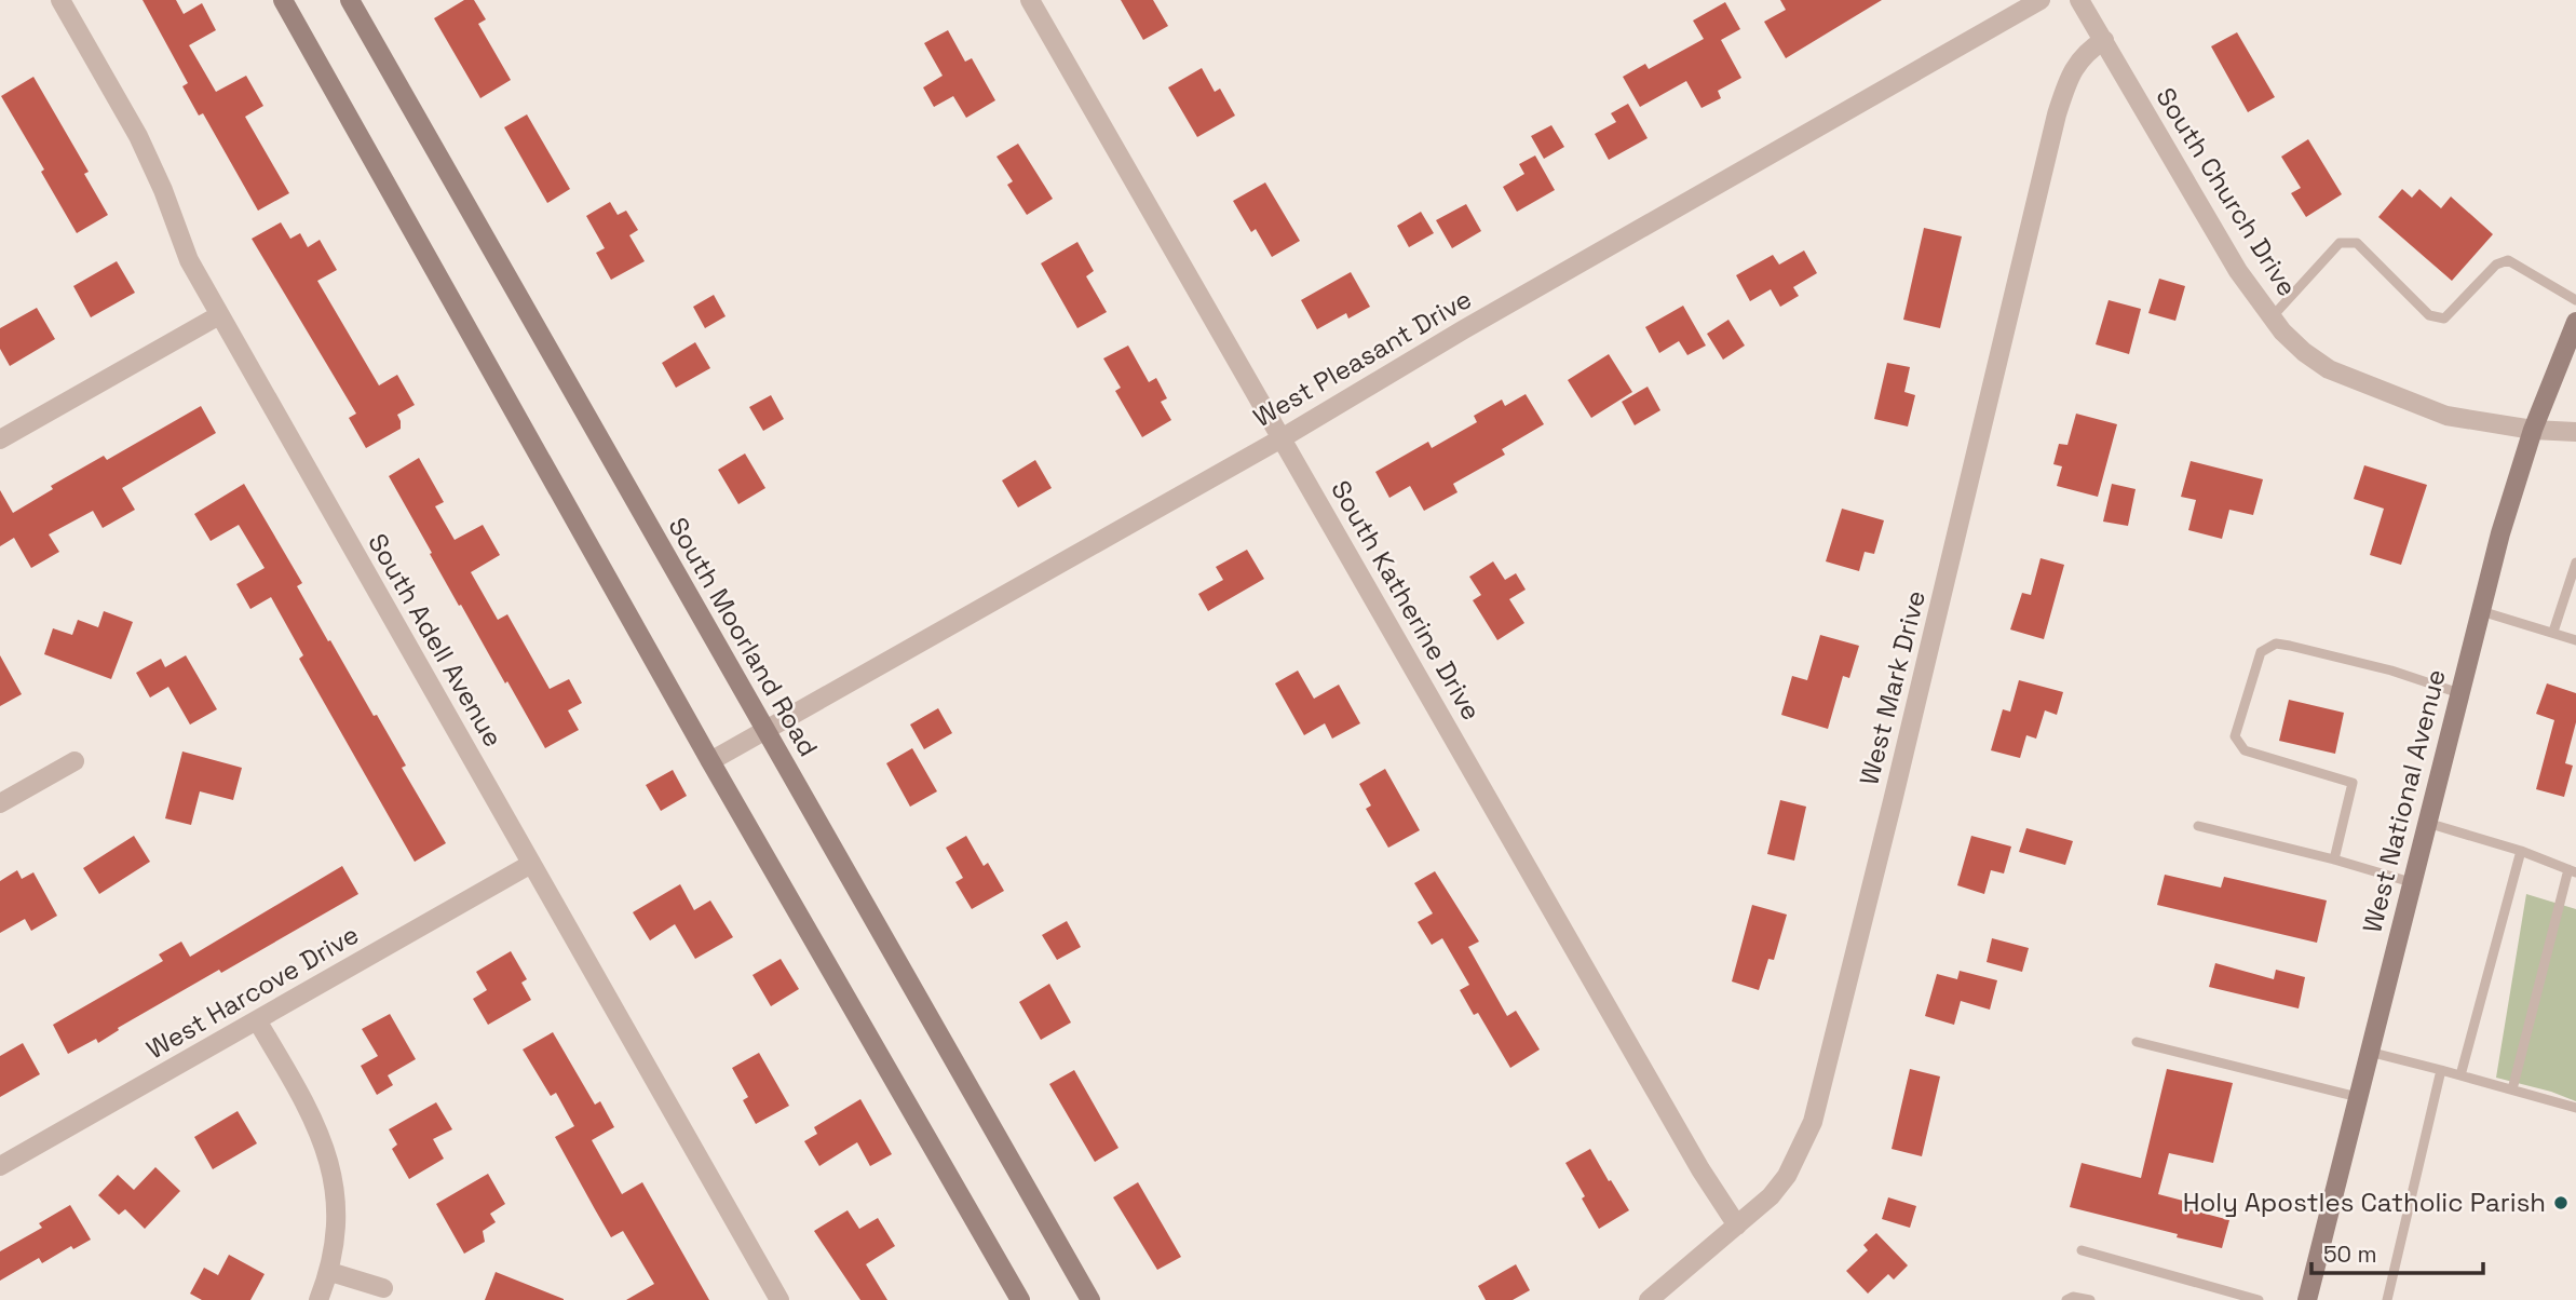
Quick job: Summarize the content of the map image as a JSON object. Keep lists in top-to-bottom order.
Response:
{
  "streets": {
    "main road": ["South Moorland Road", "West National Avenue"],
    "street": [
      "South Church Drive",
      "West Pleasant Drive",
      "South Katherine Drive",
      "South Adell Avenue",
      "West Mark Drive",
      "West Harcove Drive"
    ]
  },
  "crossings": [
    ["South Church Drive", "West Mark Drive"],
    ["South Church Drive", "West National Avenue"],
    ["West Pleasant Drive", "South Katherine Drive"],
    ["West Pleasant Drive", "South Moorland Road"],
    ["South Katherine Drive", "West Mark Drive"],
    ["South Adell Avenue", "West Harcove Drive"]
  ],
  "places": ["Holy Apostles Catholic Parish"],
  "scale_bar": "50 m"
}
